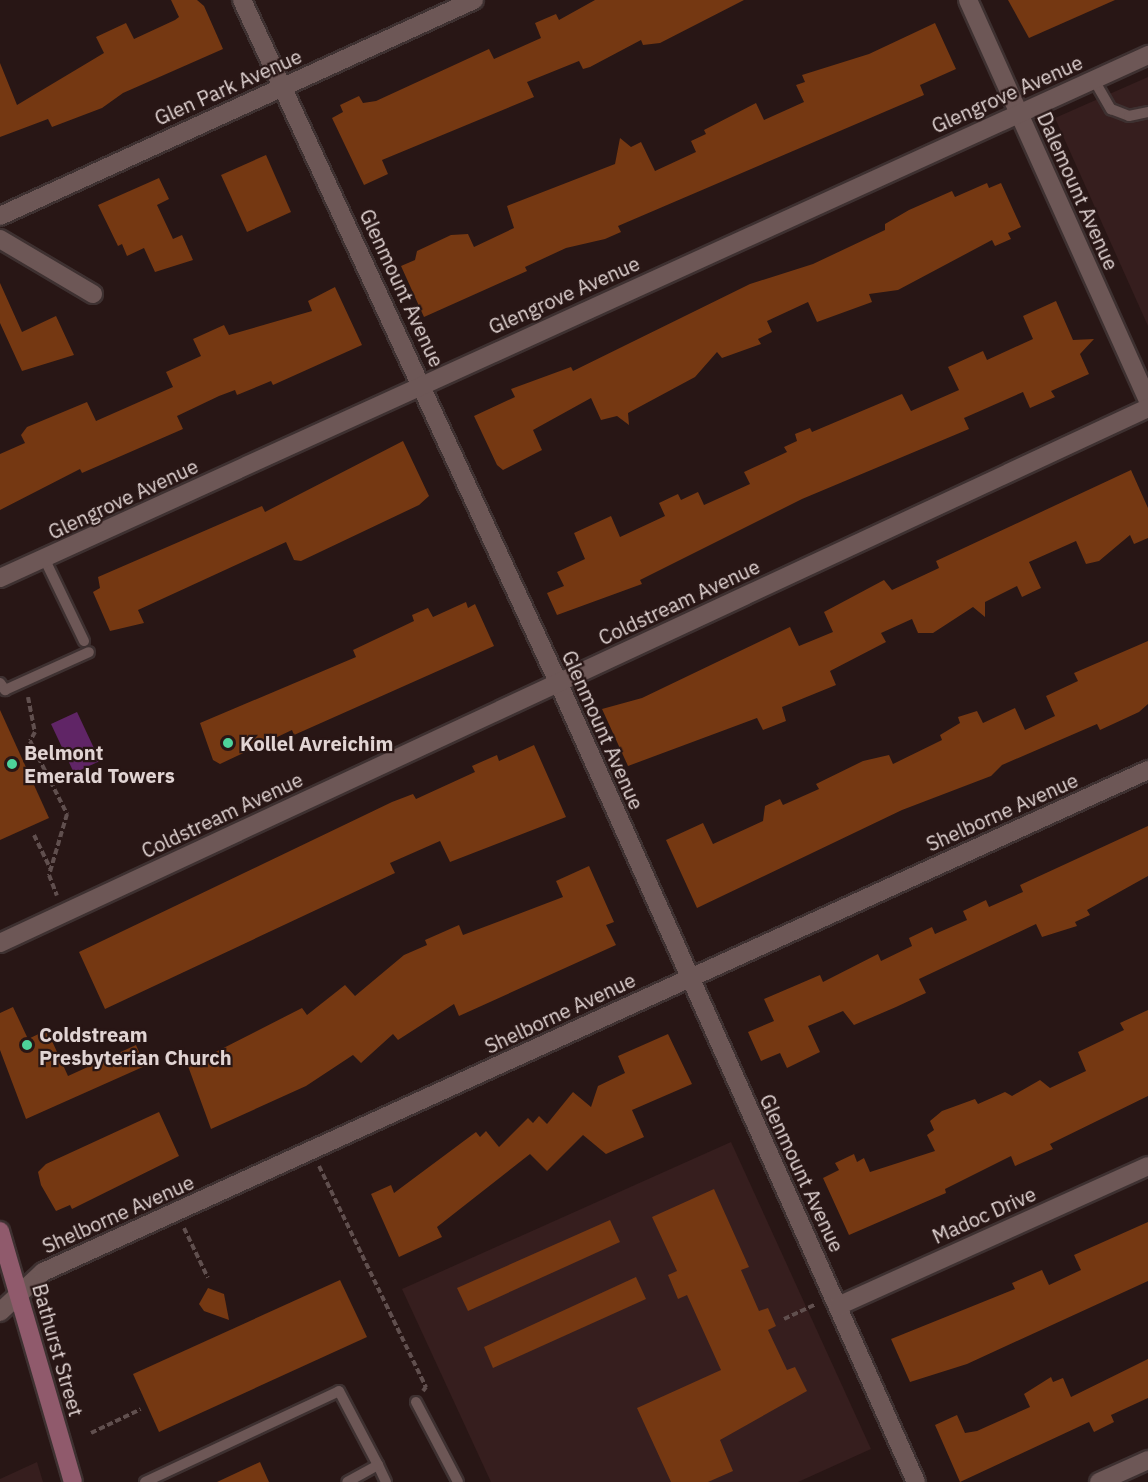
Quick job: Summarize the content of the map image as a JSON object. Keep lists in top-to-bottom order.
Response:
{
  "streets": {
    "main road": ["Bathurst Street"],
    "street": [
      "Glen Park Avenue",
      "Glengrove Avenue",
      "Dalemount Avenue",
      "Glenmount Avenue",
      "Coldstream Avenue",
      "Shelborne Avenue",
      "Madoc Drive"
    ]
  },
  "crossings": [
    ["Glen Park Avenue", "Glenmount Avenue"],
    ["Glengrove Avenue", "Dalemount Avenue"],
    ["Glengrove Avenue", "Glenmount Avenue"],
    ["Glenmount Avenue", "Coldstream Avenue"],
    ["Glenmount Avenue", "Shelborne Avenue"],
    ["Glenmount Avenue", "Madoc Drive"],
    ["Shelborne Avenue", "Bathurst Street"]
  ],
  "places": ["Kollel Avreichim", "Belmont Emerald Towers", "Coldstream Presbyterian Church"]
}
